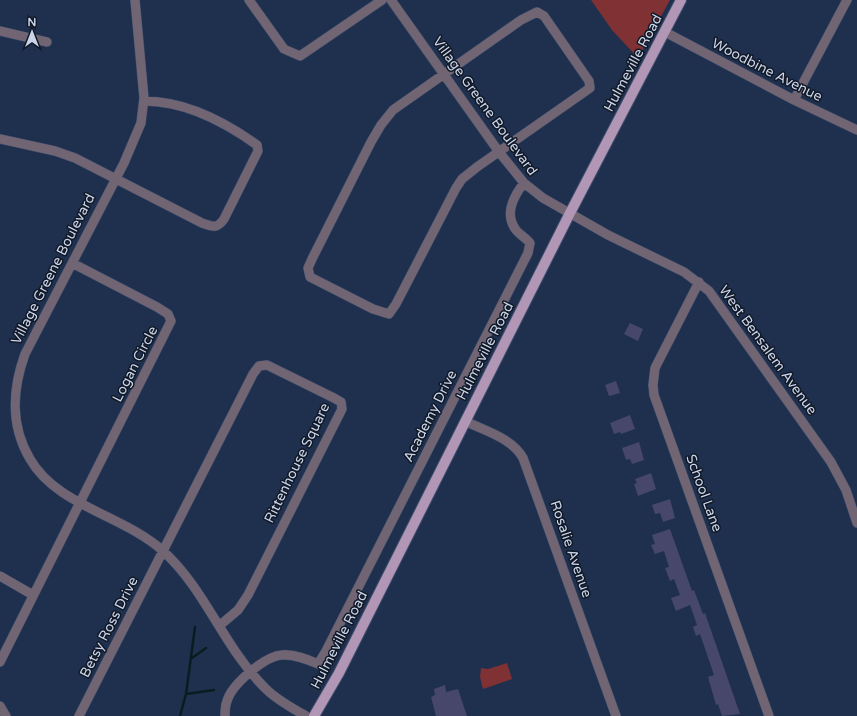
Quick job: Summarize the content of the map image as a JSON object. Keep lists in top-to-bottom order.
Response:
{
  "streets": {
    "main road": ["Hulmeville Road"],
    "street": [
      "Woodbine Avenue",
      "Village Greene Boulevard",
      "West Bensalem Avenue",
      "Logan Circle",
      "Academy Drive",
      "Rittenhouse Square",
      "School Lane",
      "Rosalie Avenue",
      "Betsy Ross Drive"
    ]
  },
  "crossings": [
    ["Hulmeville Road", "Woodbine Avenue"],
    ["Hulmeville Road", "Village Greene Boulevard"],
    ["Hulmeville Road", "West Bensalem Avenue"],
    ["Hulmeville Road", "Rosalie Avenue"],
    ["Village Greene Boulevard", "West Bensalem Avenue"],
    ["Village Greene Boulevard", "Logan Circle"],
    ["Village Greene Boulevard", "Academy Drive"],
    ["Village Greene Boulevard", "Rittenhouse Square"],
    ["Village Greene Boulevard", "Betsy Ross Drive"],
    ["West Bensalem Avenue", "School Lane"],
    ["Rittenhouse Square", "Betsy Ross Drive"]
  ],
  "north": "top"
}
